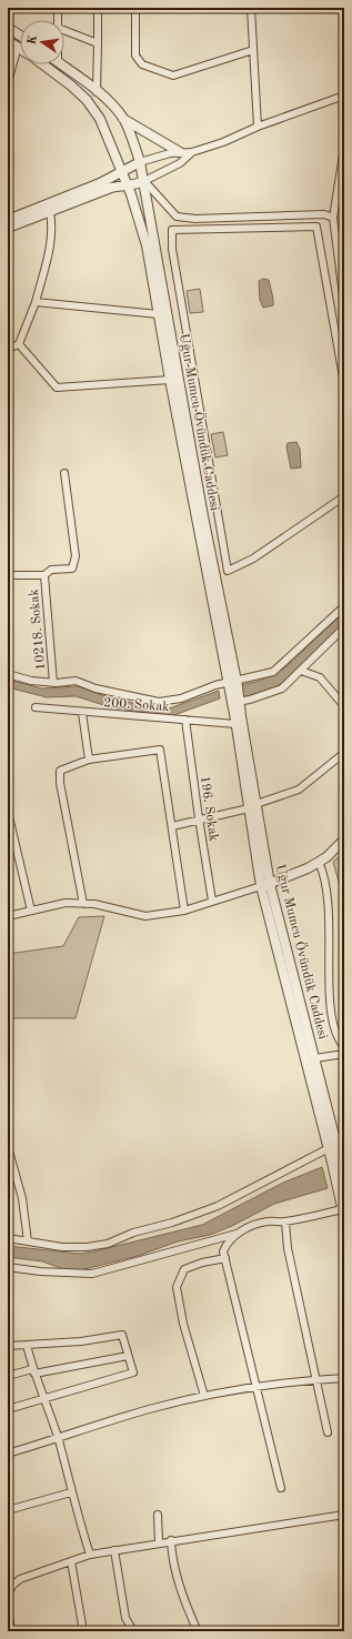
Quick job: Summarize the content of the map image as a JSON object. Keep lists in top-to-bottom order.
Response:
{
  "streets": {
    "street": [
      "Uğur Mumcu Övündük Caddesi",
      "10218. Sokak",
      "200. Sokak",
      "196. Sokak"
    ]
  },
  "crossings": [
    ["Uğur Mumcu Övündük Caddesi", "200. Sokak"],
    ["200. Sokak", "196. Sokak"]
  ],
  "north": "left"
}
